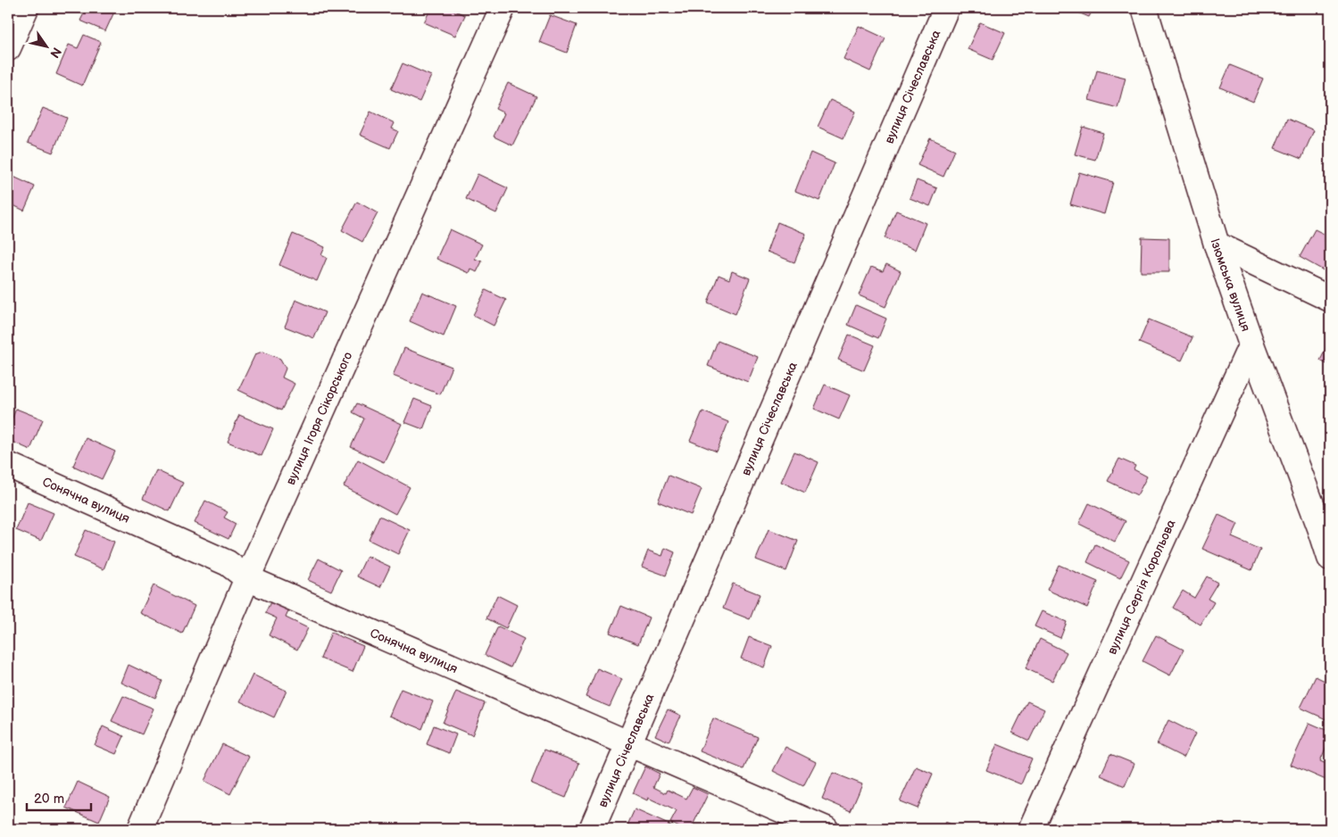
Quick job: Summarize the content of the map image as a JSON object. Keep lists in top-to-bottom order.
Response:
{
  "streets": {
    "street": [
      "вулиця Січеславська",
      "Ізюмська вулиця",
      "вулиця Ігоря Сікорського",
      "Сонячна вулиця",
      "вулиця Сергія Корольова"
    ]
  },
  "crossings": [
    ["вулиця Січеславська", "Сонячна вулиця"],
    ["Ізюмська вулиця", "вулиця Сергія Корольова"],
    ["вулиця Ігоря Сікорського", "Сонячна вулиця"]
  ],
  "scale_bar": "20 m",
  "north": "bottom right"
}
